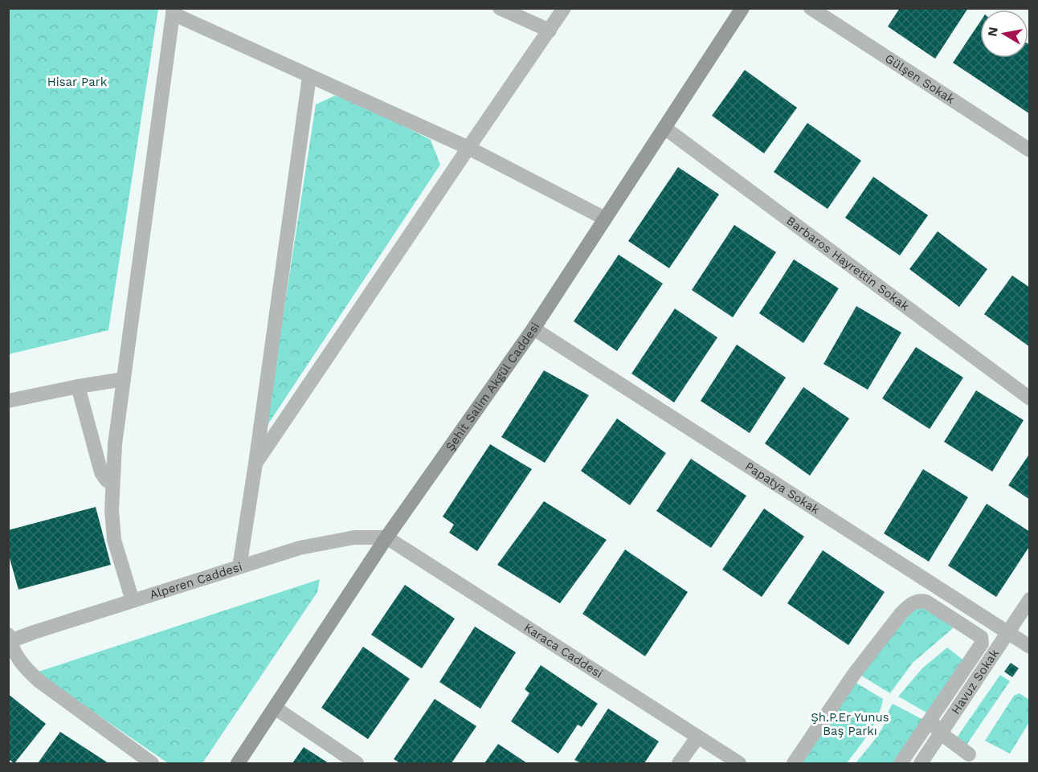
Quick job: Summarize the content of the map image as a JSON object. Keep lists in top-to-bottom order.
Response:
{
  "streets": {
    "main road": ["Şehit Salim Akgül Caddesi"],
    "street": [
      "Gülşen Sokak",
      "Barbaros Hayrettin Sokak",
      "Papatya Sokak",
      "Alperen Caddesi",
      "Karaca Caddesi",
      "Havuz Sokak"
    ]
  },
  "crossings": [
    ["Barbaros Hayrettin Sokak", "Şehit Salim Akgül Caddesi"],
    ["Şehit Salim Akgül Caddesi", "Papatya Sokak"],
    ["Şehit Salim Akgül Caddesi", "Alperen Caddesi"],
    ["Şehit Salim Akgül Caddesi", "Karaca Caddesi"],
    ["Papatya Sokak", "Havuz Sokak"],
    ["Alperen Caddesi", "Karaca Caddesi"]
  ],
  "parks": ["Hisar Park", "Şh.P.Er Yunus Baş Parkı"],
  "north": "left"
}
